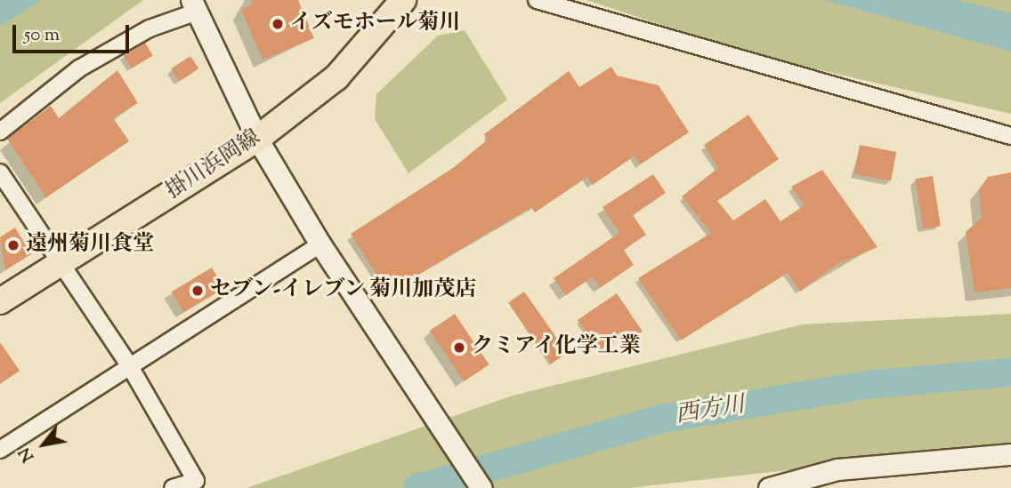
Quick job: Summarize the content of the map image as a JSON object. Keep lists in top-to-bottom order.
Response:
{
  "streets": {
    "main road": ["掛川浜岡線"]
  },
  "water": ["西方川"],
  "places": [
    "イズモホール菊川",
    "遠州菊川食堂",
    "セブン-イレブン 菊川加茂店",
    "クミアイ化学工業"
  ],
  "scale_bar": "50 m",
  "north": "bottom left"
}
